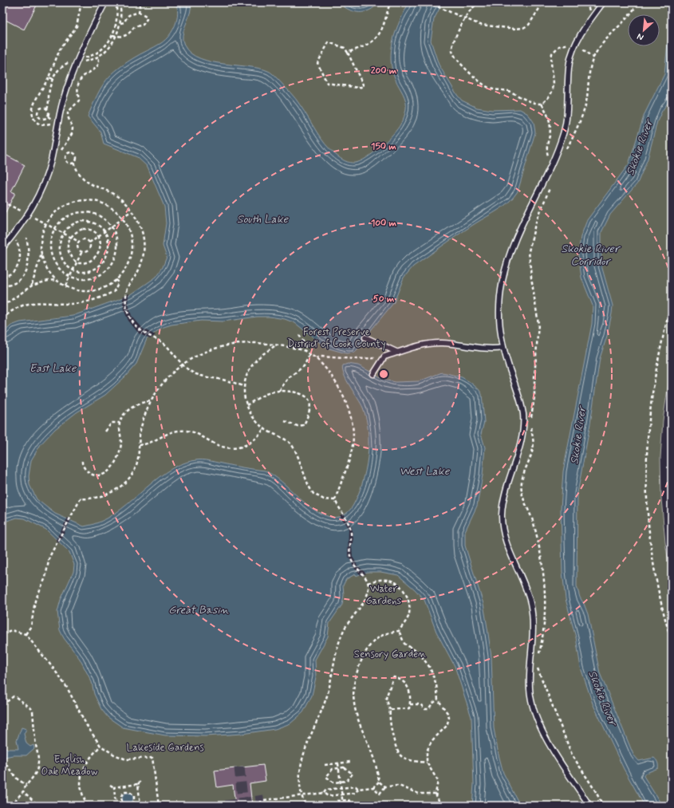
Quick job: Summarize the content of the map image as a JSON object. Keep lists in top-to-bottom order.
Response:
{
  "water": [
    "Skokie River",
    "South Lake",
    "Skokie River Corridor",
    "East Lake",
    "West Lake",
    "Great Basin"
  ],
  "parks": [
    "Forest Preserve District of Cook County",
    "Water Gardens",
    "Sensory Garden",
    "Lakeside Gardens",
    "English Oak Meadow"
  ],
  "north": "bottom left",
  "rings": [
    "200 m",
    "150 m",
    "100 m",
    "50 m"
  ]
}
